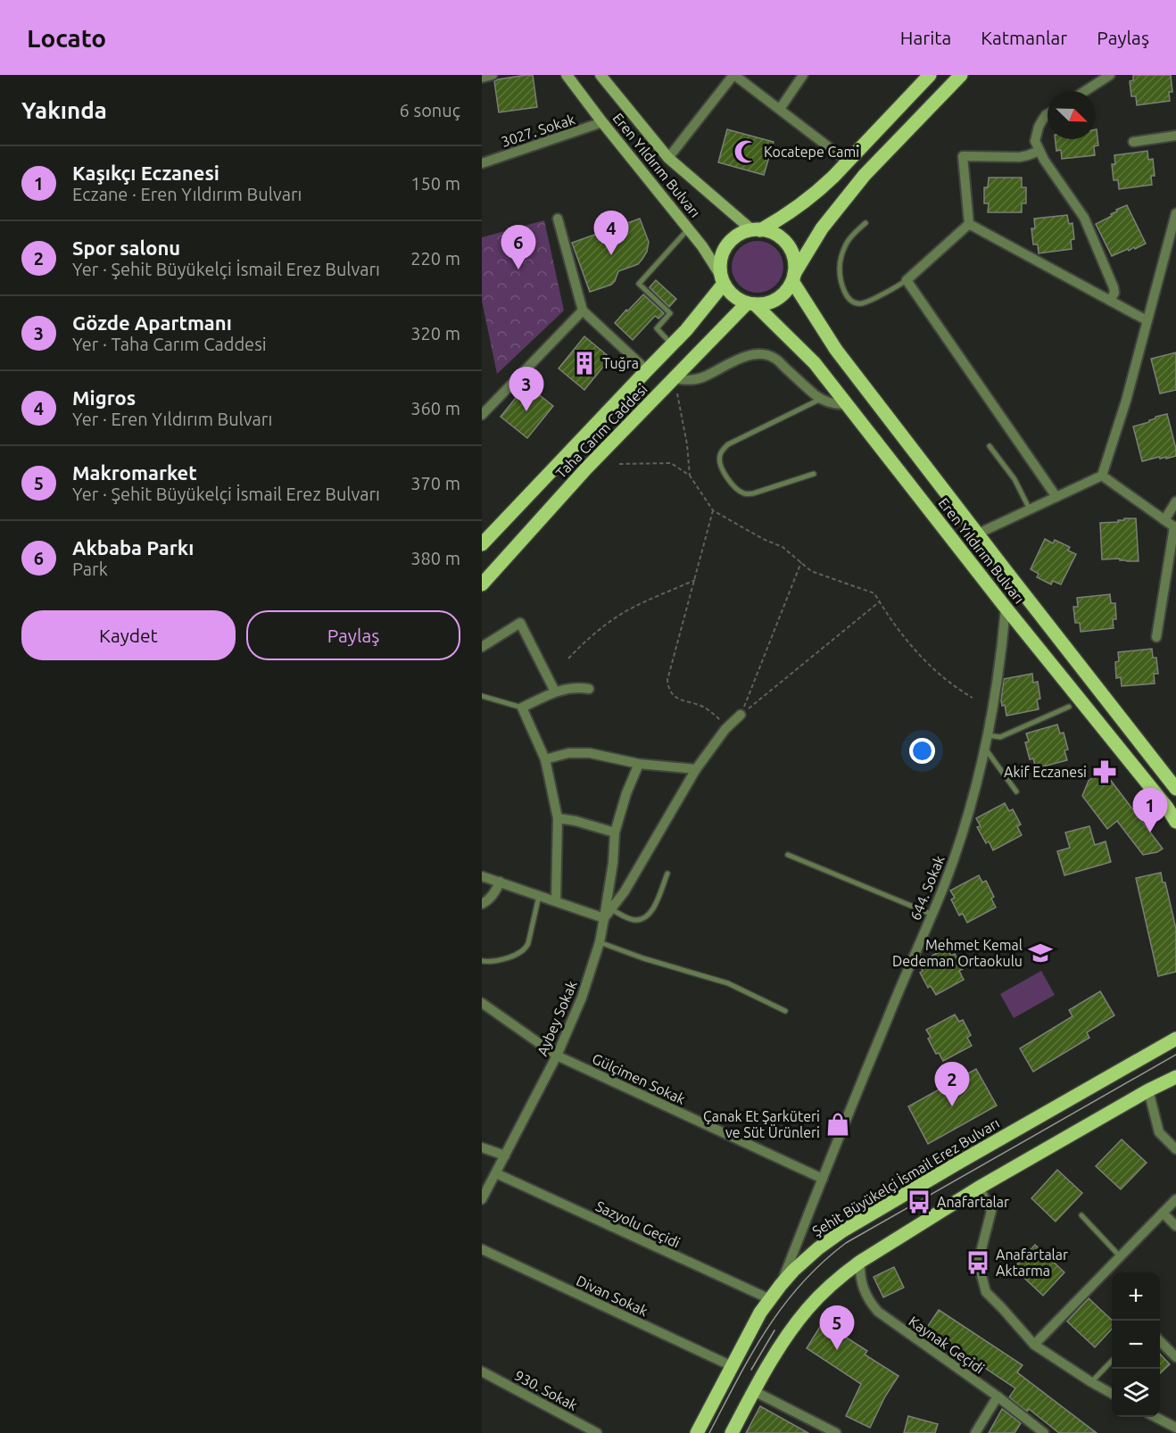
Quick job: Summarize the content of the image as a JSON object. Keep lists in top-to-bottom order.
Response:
{
  "streets": {
    "main road": ["Eren Yıldırım Bulvarı", "Taha Carım Caddesi", "Şehit Büyükelçi İsmail Erez Bulvarı"],
    "street": [
      "3027. Sokak",
      "644. Sokak",
      "Aybey Sokak",
      "Gülçimen Sokak",
      "Sazyolu Geçidi",
      "Divan Sokak",
      "Kaynak Geçidi",
      "930. Sokak"
    ]
  },
  "crossings": [
    ["3027. Sokak", "Eren Yıldırım Bulvarı"],
    ["Eren Yıldırım Bulvarı", "Taha Carım Caddesi"],
    ["Eren Yıldırım Bulvarı", "644. Sokak"],
    ["644. Sokak", "Gülçimen Sokak"],
    ["644. Sokak", "Şehit Büyükelçi İsmail Erez Bulvarı"],
    ["Aybey Sokak", "Gülçimen Sokak"],
    ["Aybey Sokak", "Sazyolu Geçidi"],
    ["Şehit Büyükelçi İsmail Erez Bulvarı", "Sazyolu Geçidi"],
    ["Şehit Büyükelçi İsmail Erez Bulvarı", "Divan Sokak"]
  ],
  "places": {
    "mosque": ["Kocatepe Cami"],
    "building": ["Tuğra"],
    "pharmacy": ["Akif Eczanesi"],
    "school or university": ["Mehmet Kemal Dedeman Ortaokulu"],
    "shop": ["Çanak Et Şarküteri ve Süt Ürünleri"],
    "bus stop": ["Anafartalar", "Anafartalar Aktarma"]
  },
  "north": "bottom right",
  "page": {
    "header": "Locato",
    "nav": ["Harita", "Katmanlar", "Paylaş"],
    "heading": ["Yakında", "6 sonuç"],
    "list": [
      {
        "mark": "1",
        "name": "Kaşıkçı Eczanesi",
        "note": "Eczane · Eren Yıldırım Bulvarı",
        "value": "150 m"
      },
      {
        "mark": "2",
        "name": "Spor salonu",
        "note": "Yer · Şehit Büyükelçi İsmail Erez Bulvarı",
        "value": "220 m"
      },
      {
        "mark": "3",
        "name": "Gözde Apartmanı",
        "note": "Yer · Taha Carım Caddesi",
        "value": "320 m"
      },
      {
        "mark": "4",
        "name": "Migros",
        "note": "Yer · Eren Yıldırım Bulvarı",
        "value": "360 m"
      },
      {
        "mark": "5",
        "name": "Makromarket",
        "note": "Yer · Şehit Büyükelçi İsmail Erez Bulvarı",
        "value": "370 m"
      },
      {
        "mark": "6",
        "name": "Akbaba Parkı",
        "note": "Park",
        "value": "380 m"
      }
    ],
    "pins": [
      "4",
      "6",
      "3",
      "1",
      "2",
      "5"
    ],
    "buttons": ["Kaydet", "Paylaş"],
    "map_buttons": ["+", "−"]
  }
}
